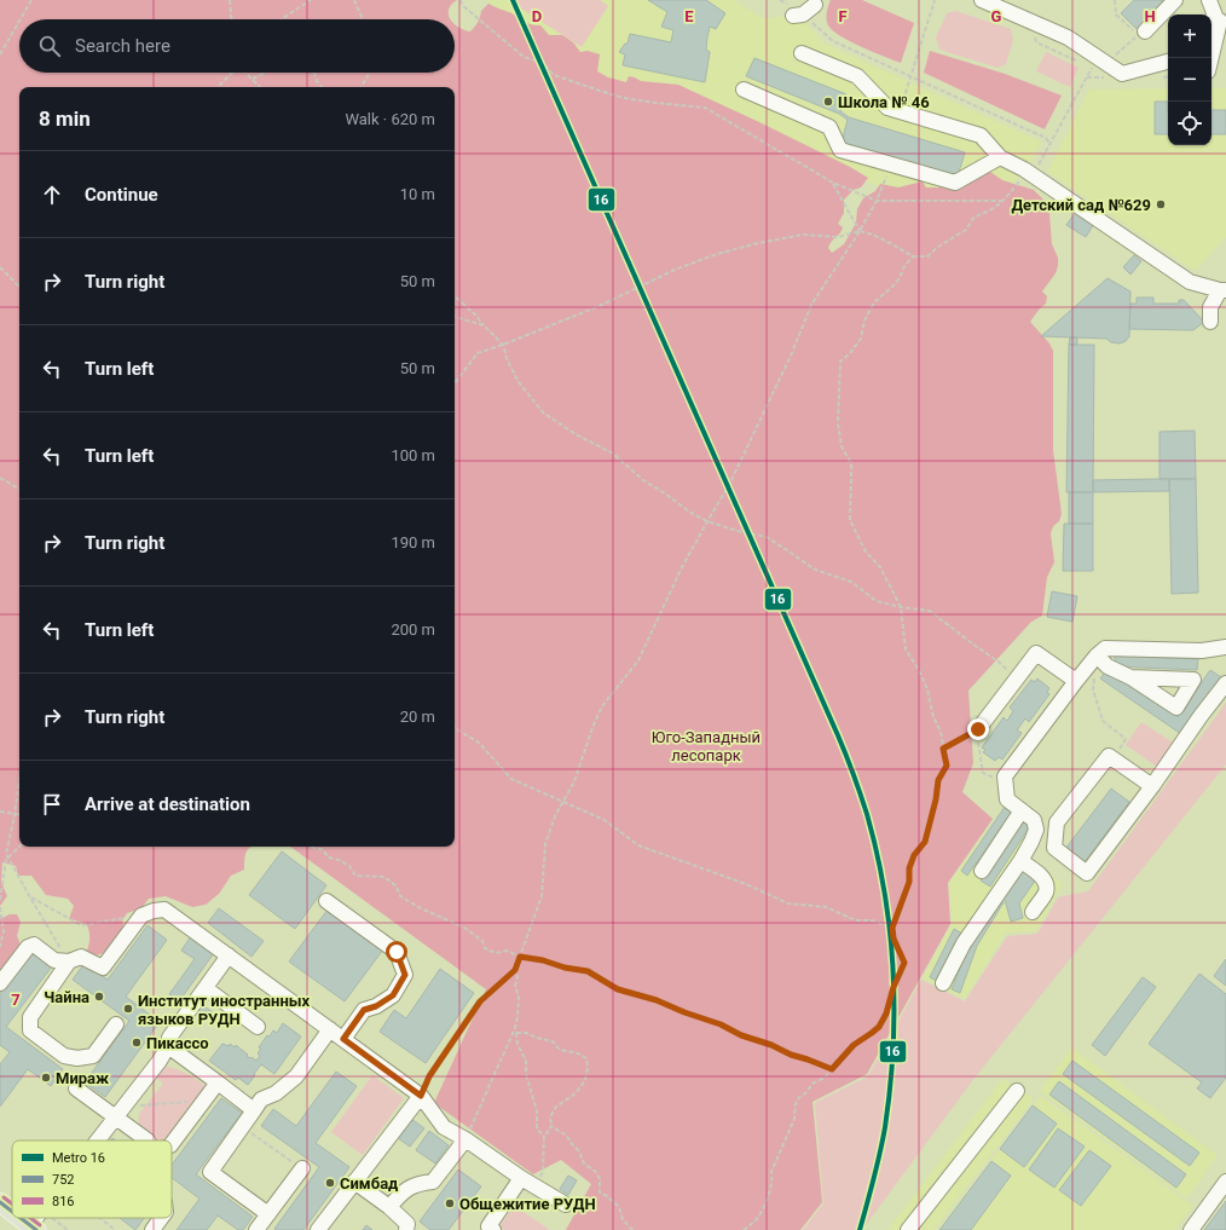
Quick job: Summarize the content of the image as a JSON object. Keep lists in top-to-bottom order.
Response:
{
  "parks": ["Юго-Западный лесопарк"],
  "places": [
    "Школа № 46",
    "Детский сад №629",
    "Чайна",
    "Институт иностранных языков РУДН",
    "Пикассо",
    "Мираж",
    "Симбад",
    "Общежитие РУДН"
  ],
  "lines": ["metro line 16", "transit line 816", "transit line 752"],
  "legend": ["Metro 16", "752", "816"],
  "page": {
    "map_buttons": ["+", "−"],
    "search": "Search here",
    "heading": ["8 min", "Walk · 620 m"],
    "list": [
      ["Continue", "10 m"],
      ["Turn right", "50 m"],
      ["Turn left", "50 m"],
      ["Turn left", "100 m"],
      ["Turn right", "190 m"],
      ["Turn left", "200 m"],
      ["Turn right", "20 m"],
      "Arrive at destination"
    ]
  },
  "grid": {
    "columns": [
      "D",
      "E",
      "F",
      "G",
      "H"
    ],
    "rows": ["7"]
  }
}
